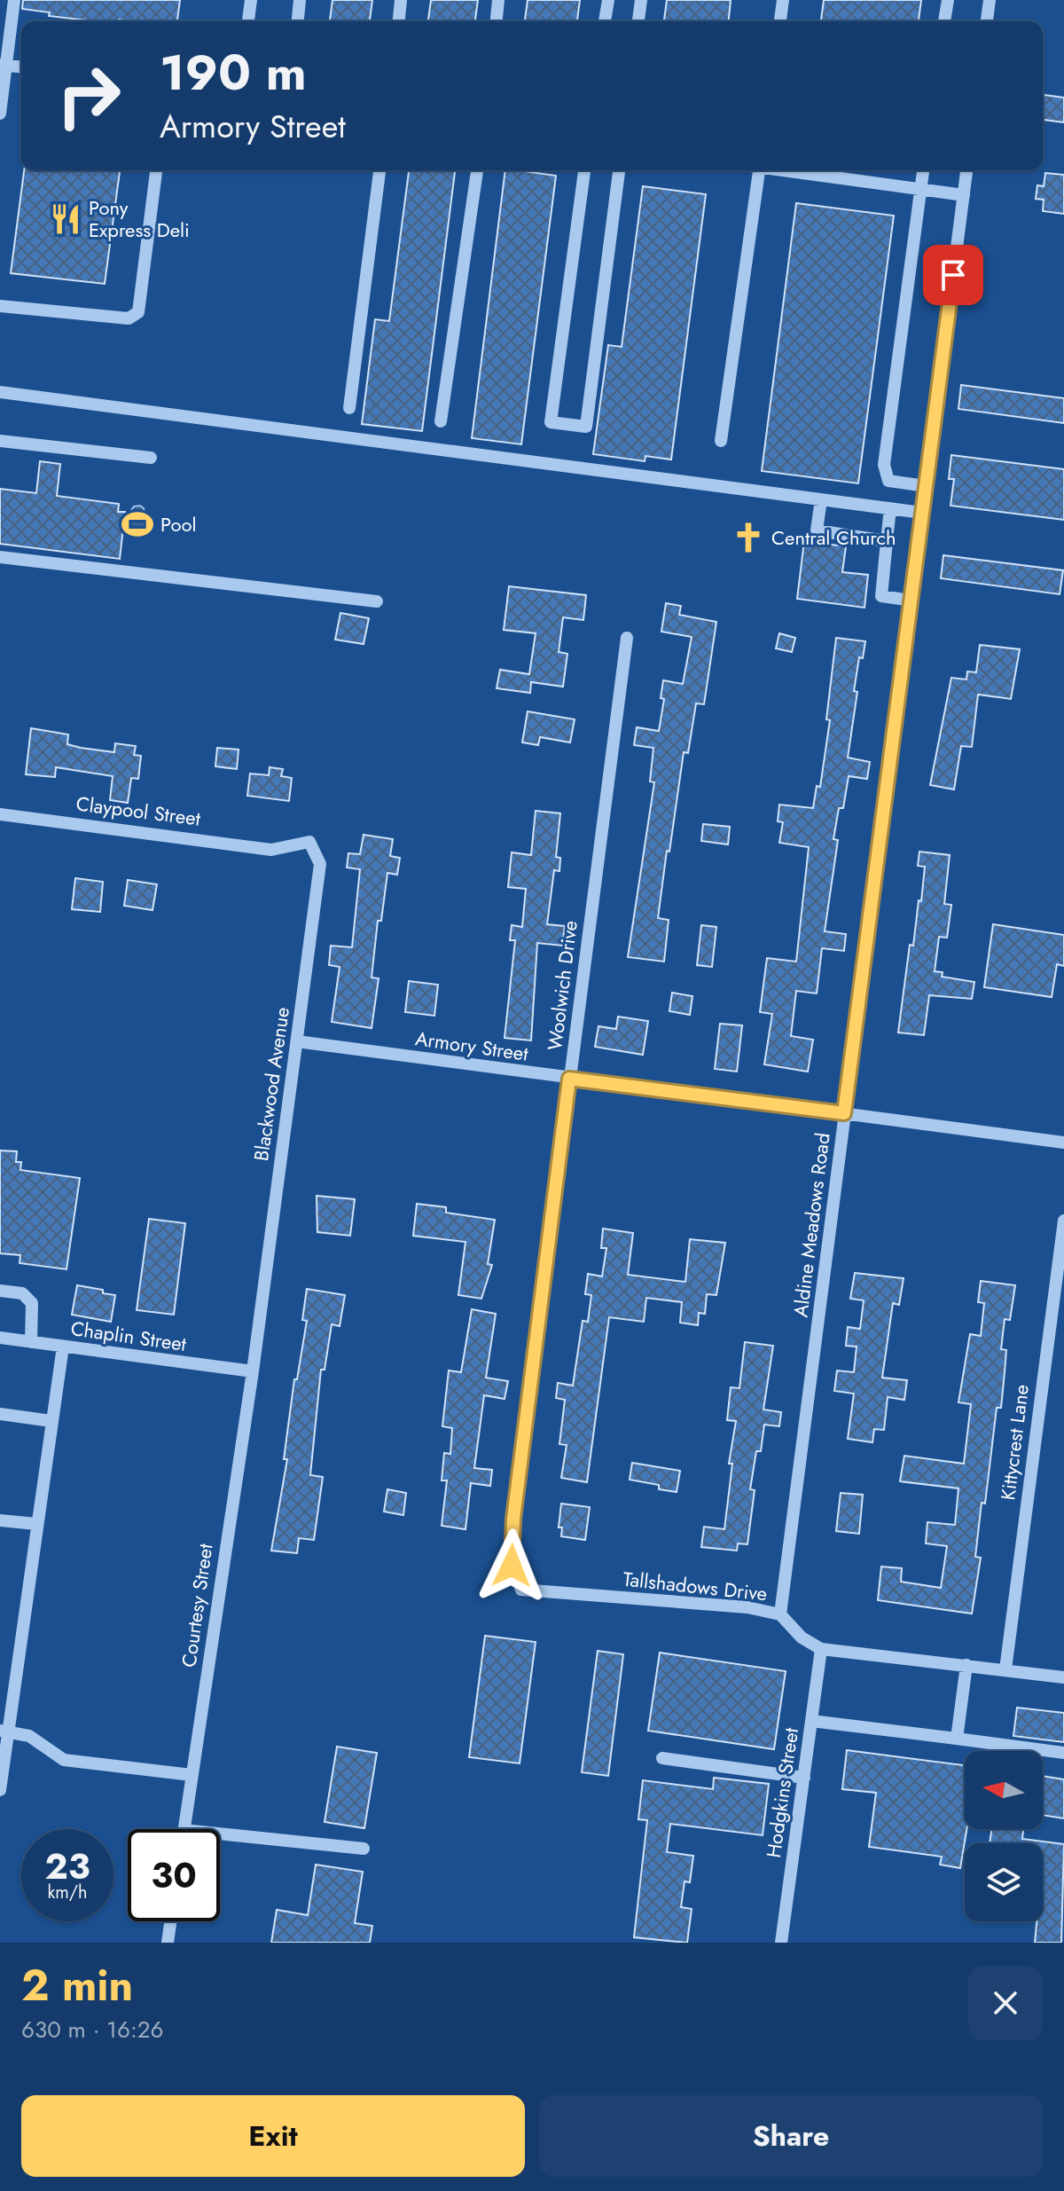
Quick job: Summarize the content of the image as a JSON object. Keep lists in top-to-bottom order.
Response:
{
  "streets": {
    "street": [
      "Claypool Street",
      "Woolwich Drive",
      "Armory Street",
      "Blackwood Avenue",
      "Aldine Meadows Road",
      "Chaplin Street",
      "Kittycrest Lane",
      "Tallshadows Drive",
      "Courtesy Street",
      "Hodgkins Street"
    ]
  },
  "crossings": [
    ["Claypool Street", "Blackwood Avenue"],
    ["Woolwich Drive", "Armory Street"],
    ["Woolwich Drive", "Tallshadows Drive"],
    ["Armory Street", "Blackwood Avenue"],
    ["Armory Street", "Aldine Meadows Road"],
    ["Blackwood Avenue", "Chaplin Street"],
    ["Blackwood Avenue", "Courtesy Street"],
    ["Aldine Meadows Road", "Tallshadows Drive"],
    ["Chaplin Street", "Courtesy Street"],
    ["Tallshadows Drive", "Hodgkins Street"]
  ],
  "places": {
    "restaurant": ["Pony Express Deli"],
    "sports": ["Pool"],
    "church": ["Central Church"]
  },
  "north": "left",
  "page": {
    "turn": ["190 m", "Armory Street"],
    "speed": "23 km/h",
    "limit": "30",
    "heading": ["2 min", "630 m · 16:26"],
    "buttons": ["Exit", "Share"]
  }
}
